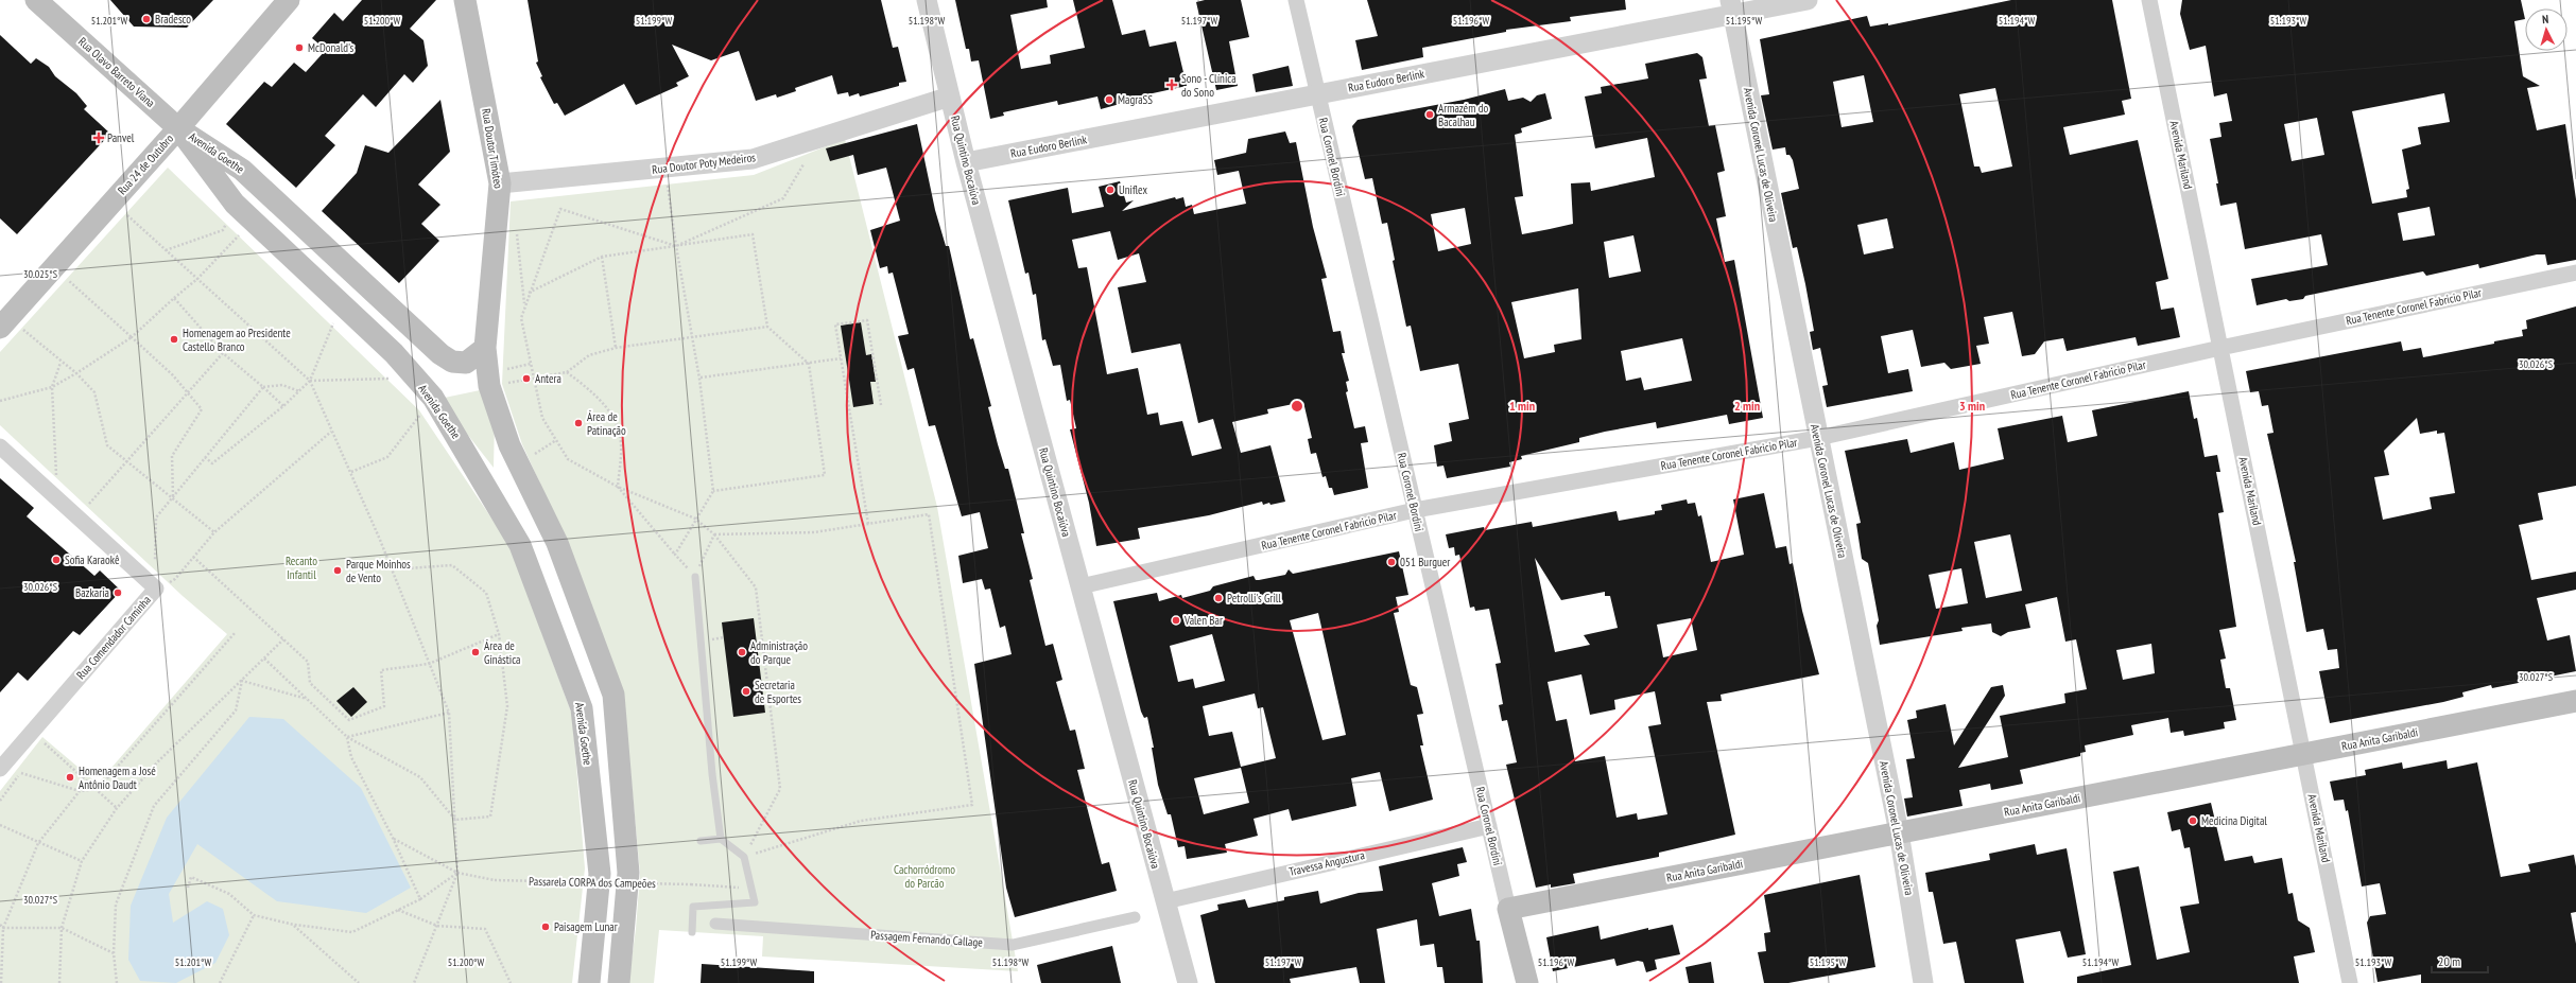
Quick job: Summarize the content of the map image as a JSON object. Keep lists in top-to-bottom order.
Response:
{
  "streets": {
    "main road": [
      "Rua Olavo Barreto Viana",
      "Rua Doutor Timóteo",
      "Avenida Goethe",
      "Rua Coronel Bordini",
      "Rua 24 de Outubro",
      "Rua Anita Garibaldi"
    ],
    "street": [
      "Rua Eudoro Berlink",
      "Avenida Coronel Lucas de Oliveira",
      "Avenida Mariland",
      "Rua Quintino Bocaiúva",
      "Rua Doutor Poty Medeiros",
      "Rua Tenente Coronel Fabricio Pilar",
      "Rua Comendador Caminha",
      "Travessa Angustura",
      "Passagem Fernando Callage"
    ],
    "path": ["Passarela CORPA dos Campeões"]
  },
  "crossings": [
    ["Rua Olavo Barreto Viana", "Avenida Goethe"],
    ["Rua Olavo Barreto Viana", "Rua 24 de Outubro"],
    ["Rua Eudoro Berlink", "Avenida Coronel Lucas de Oliveira"],
    ["Rua Eudoro Berlink", "Rua Coronel Bordini"],
    ["Rua Eudoro Berlink", "Rua Quintino Bocaiúva"],
    ["Rua Doutor Timóteo", "Avenida Goethe"],
    ["Rua Doutor Timóteo", "Rua Doutor Poty Medeiros"],
    ["Avenida Goethe", "Rua 24 de Outubro"],
    ["Avenida Coronel Lucas de Oliveira", "Rua Tenente Coronel Fabricio Pilar"],
    ["Avenida Coronel Lucas de Oliveira", "Rua Anita Garibaldi"],
    ["Avenida Mariland", "Rua Tenente Coronel Fabricio Pilar"],
    ["Avenida Mariland", "Rua Anita Garibaldi"],
    ["Rua Coronel Bordini", "Rua Tenente Coronel Fabricio Pilar"],
    ["Rua Coronel Bordini", "Rua Anita Garibaldi"],
    ["Rua Coronel Bordini", "Travessa Angustura"],
    ["Rua Quintino Bocaiúva", "Rua Doutor Poty Medeiros"],
    ["Rua Quintino Bocaiúva", "Rua Tenente Coronel Fabricio Pilar"],
    ["Rua Quintino Bocaiúva", "Travessa Angustura"]
  ],
  "parks": ["Recanto Infantil", "Cachorródromo do Parcão"],
  "places": {
    "other": [
      "Bradesco",
      "McDonald's",
      "MagraSS",
      "Armazém do Bacalhau",
      "Uniflex",
      "Homenagem ao Presidente Castello Branco",
      "Antera",
      "Área de Patinação",
      "Sofia Karaokê",
      "051 Burguer",
      "Parque Moinhos de Vento",
      "Bazkaria",
      "Petrolli's Grill",
      "Valen Bar",
      "Área de Ginástica",
      "Administração do Parque",
      "Secretaria de Esportes",
      "Homenagem a José Antônio Daudt",
      "Medicina Digital",
      "Paisagem Lunar"
    ],
    "health": ["Sono - Clínica do Sono", "Panvel"]
  },
  "scale_bar": "20 m",
  "north": "top",
  "coordinates": [
    "51.201°W",
    "51.200°W",
    "51.199°W",
    "51.198°W",
    "51.197°W",
    "51.196°W",
    "51.195°W",
    "51.194°W",
    "51.193°W",
    "30.025°S",
    "30.026°S",
    "30.027°S"
  ],
  "rings": ["1 min", "2 min", "3 min"]
}
